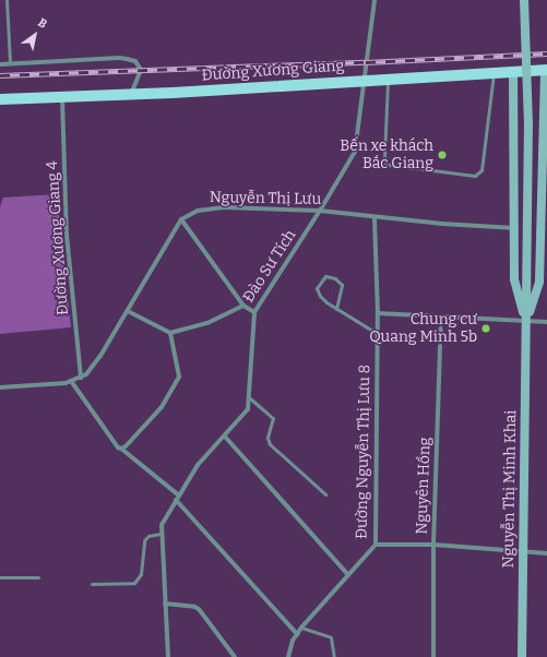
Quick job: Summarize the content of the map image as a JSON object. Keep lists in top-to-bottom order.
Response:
{
  "streets": {
    "main road": ["Đường Xương Giang", "Nguyễn Thị Minh Khai"],
    "street": [
      "Nguyễn Thị Lưu",
      "Đường Xương Giang 4",
      "Đào Sư Tích",
      "Đường Nguyễn Thị Lưu 8",
      "Nguyên Hồng"
    ]
  },
  "crossings": [
    ["Đường Xương Giang", "Đường Xương Giang 4"],
    ["Đường Xương Giang", "Đào Sư Tích"],
    ["Nguyễn Thị Lưu", "Đào Sư Tích"],
    ["Nguyễn Thị Lưu", "Đường Nguyễn Thị Lưu 8"]
  ],
  "places": ["Bến xe khách Bắc Giang", "Chung cư Quang Minh 5b"],
  "north": "top right"
}
